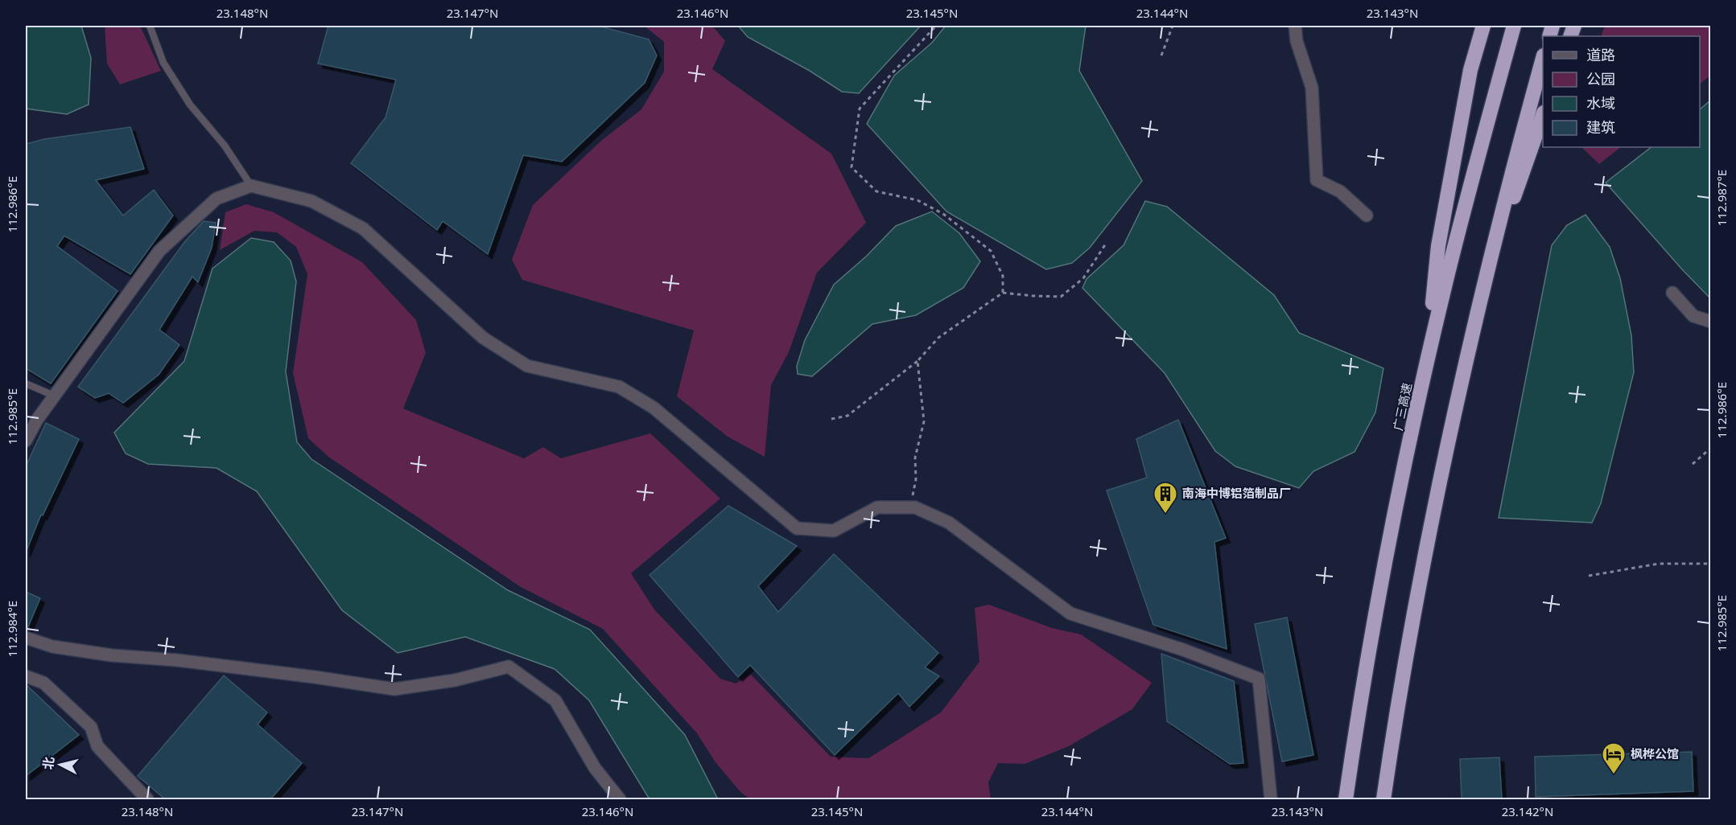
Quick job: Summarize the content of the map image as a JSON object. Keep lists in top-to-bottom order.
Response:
{
  "streets": {
    "highway": ["广三高速"]
  },
  "places": {
    "building": ["南海中博铝箔制品厂"],
    "hotel": ["枫桦公馆"]
  },
  "legend": [
    "道路",
    "公园",
    "水域",
    "建筑"
  ],
  "north": "left",
  "coordinates": [
    "23.148°N",
    "23.147°N",
    "23.146°N",
    "23.145°N",
    "23.144°N",
    "23.143°N",
    "112.987°E",
    "112.986°E",
    "112.985°E",
    "112.984°E",
    "23.142°N"
  ]
}
